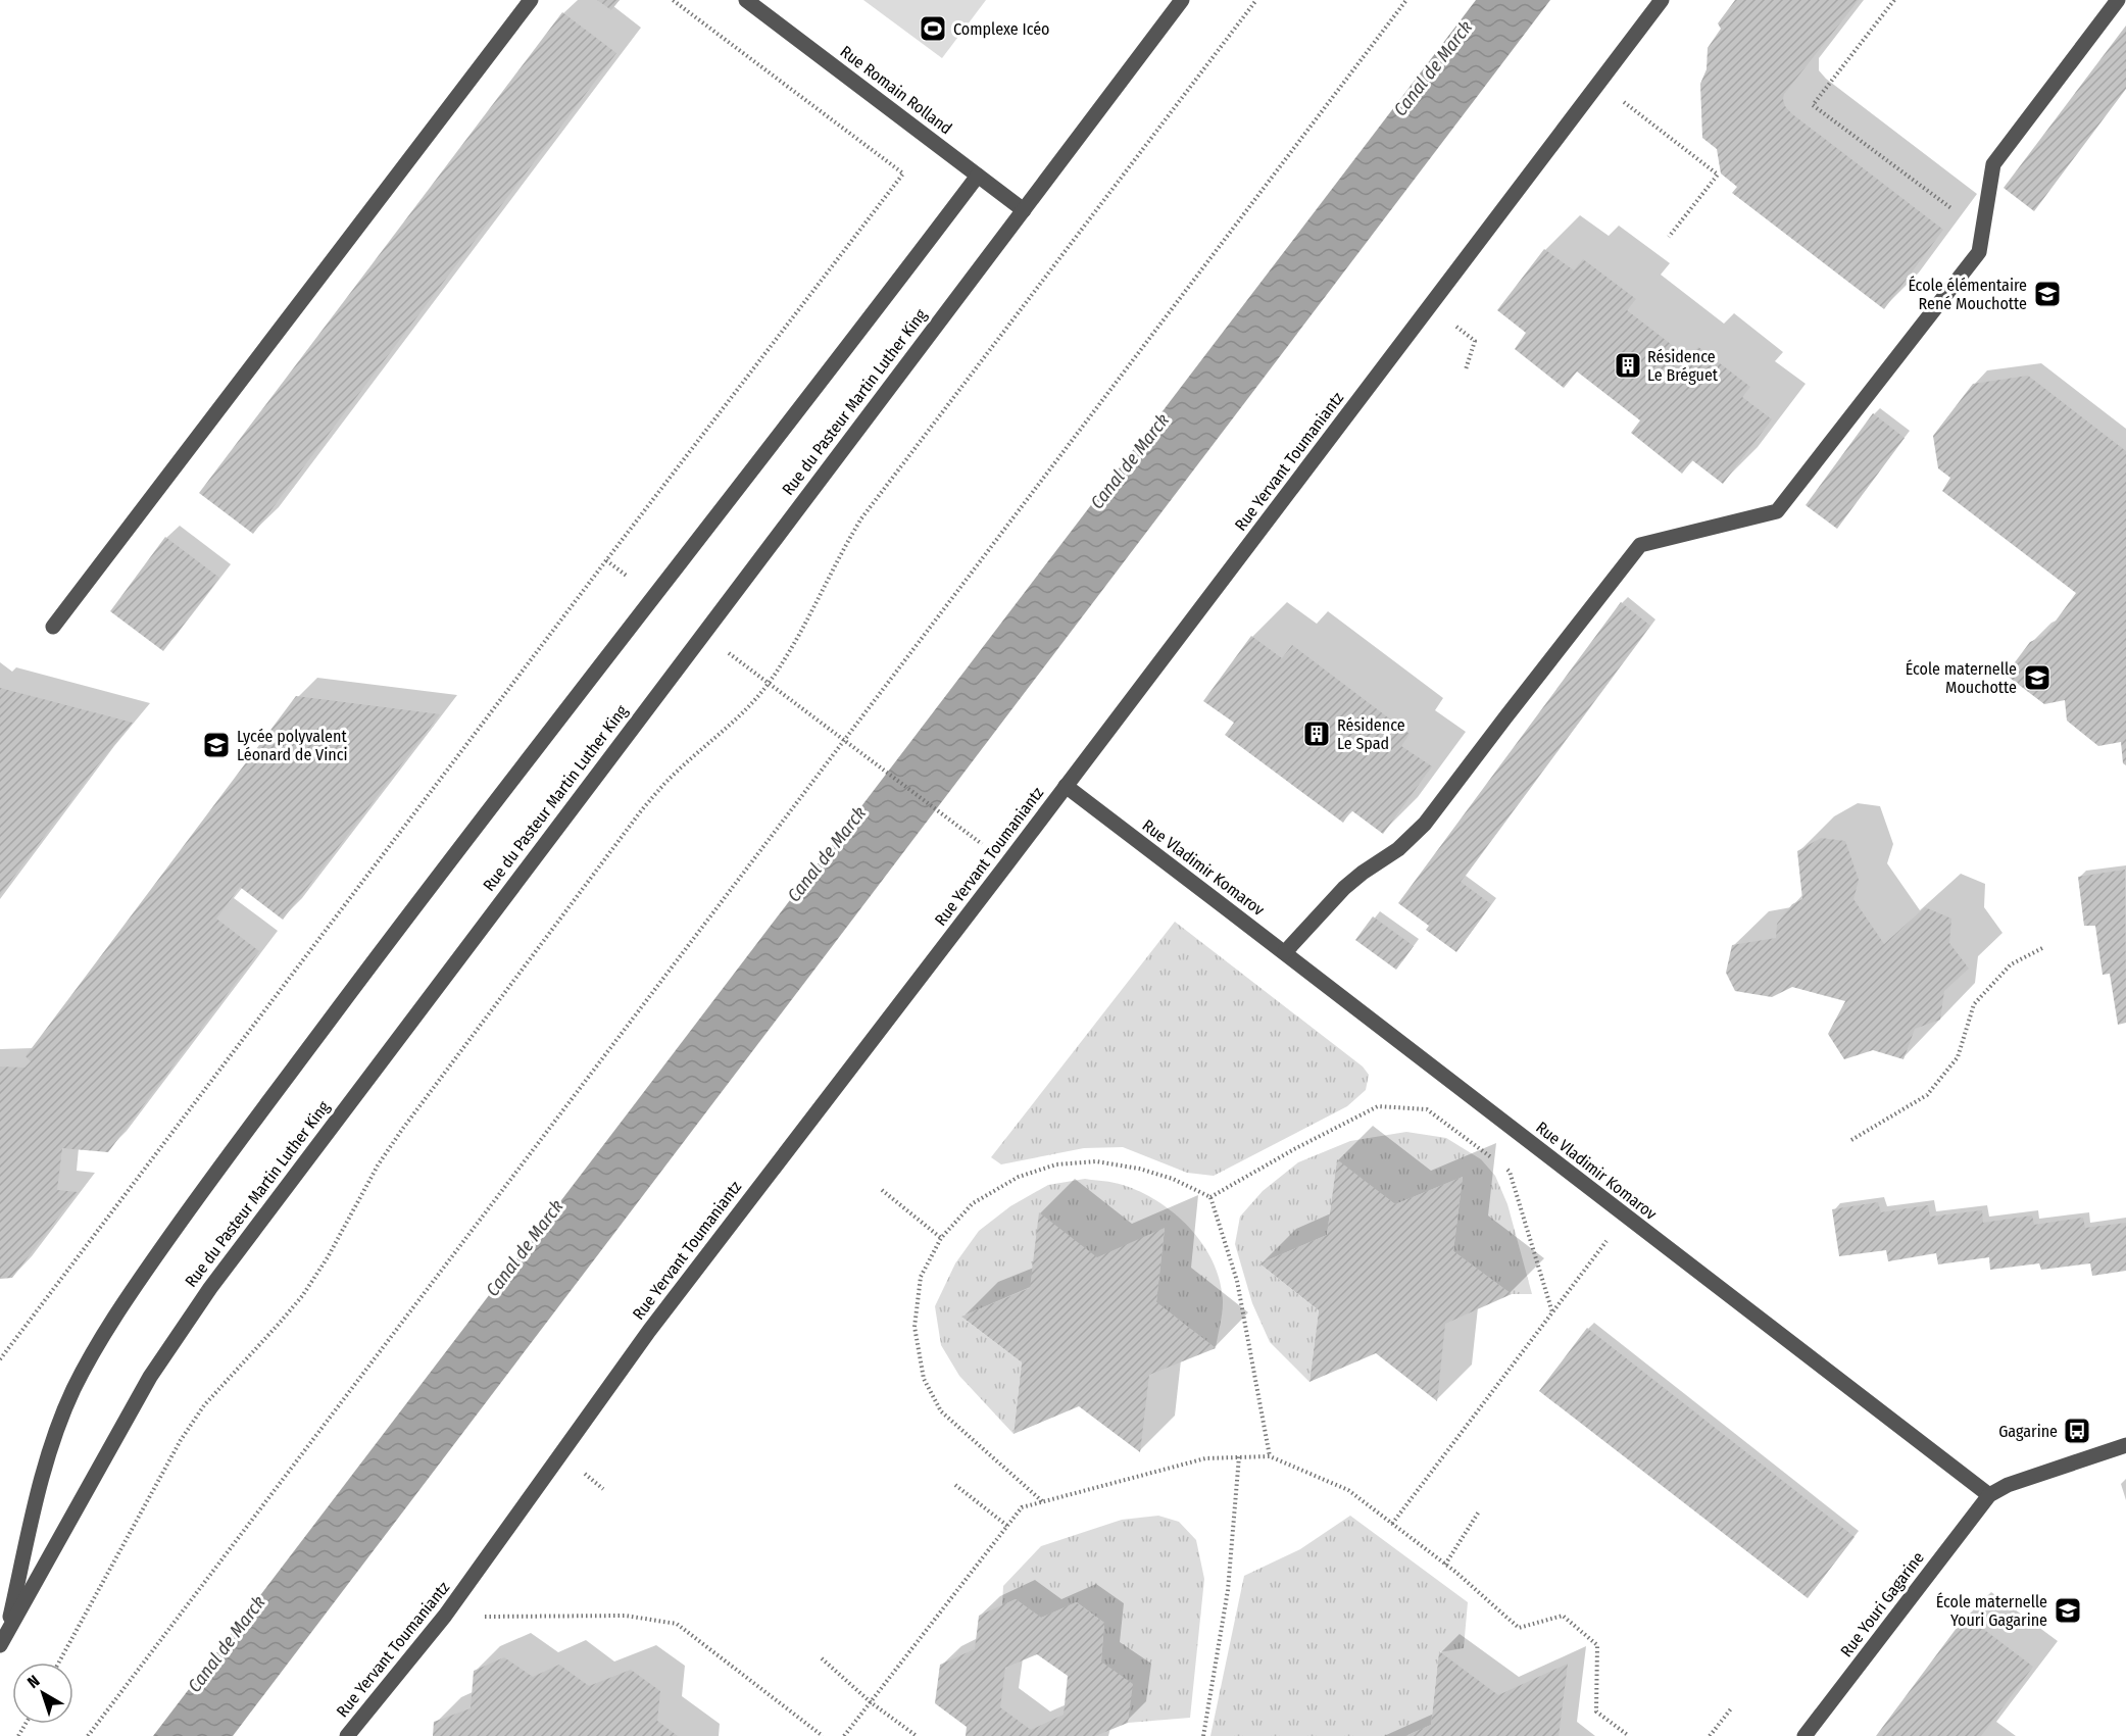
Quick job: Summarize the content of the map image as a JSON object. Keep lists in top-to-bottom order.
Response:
{
  "streets": {
    "street": [
      "Rue Romain Rolland",
      "Rue du Pasteur Martin Luther King",
      "Rue Yervant Toumaniantz",
      "Rue Vladimir Komarov",
      "Rue Youri Gagarine"
    ]
  },
  "crossings": [
    ["Rue Romain Rolland", "Rue du Pasteur Martin Luther King"],
    ["Rue Yervant Toumaniantz", "Rue Vladimir Komarov"],
    ["Rue Vladimir Komarov", "Rue Youri Gagarine"]
  ],
  "water": ["Canal de Marck"],
  "places": {
    "sports": ["Complexe Icéo"],
    "school or university": [
      "École élémentaire René Mouchotte",
      "École maternelle Mouchotte",
      "Lycée polyvalent Léonard de Vinci",
      "École maternelle Youri Gagarine"
    ],
    "building": ["Résidence Le Bréguet", "Résidence Le Spad"],
    "bus stop": ["Gagarine"]
  },
  "north": "top left"
}
